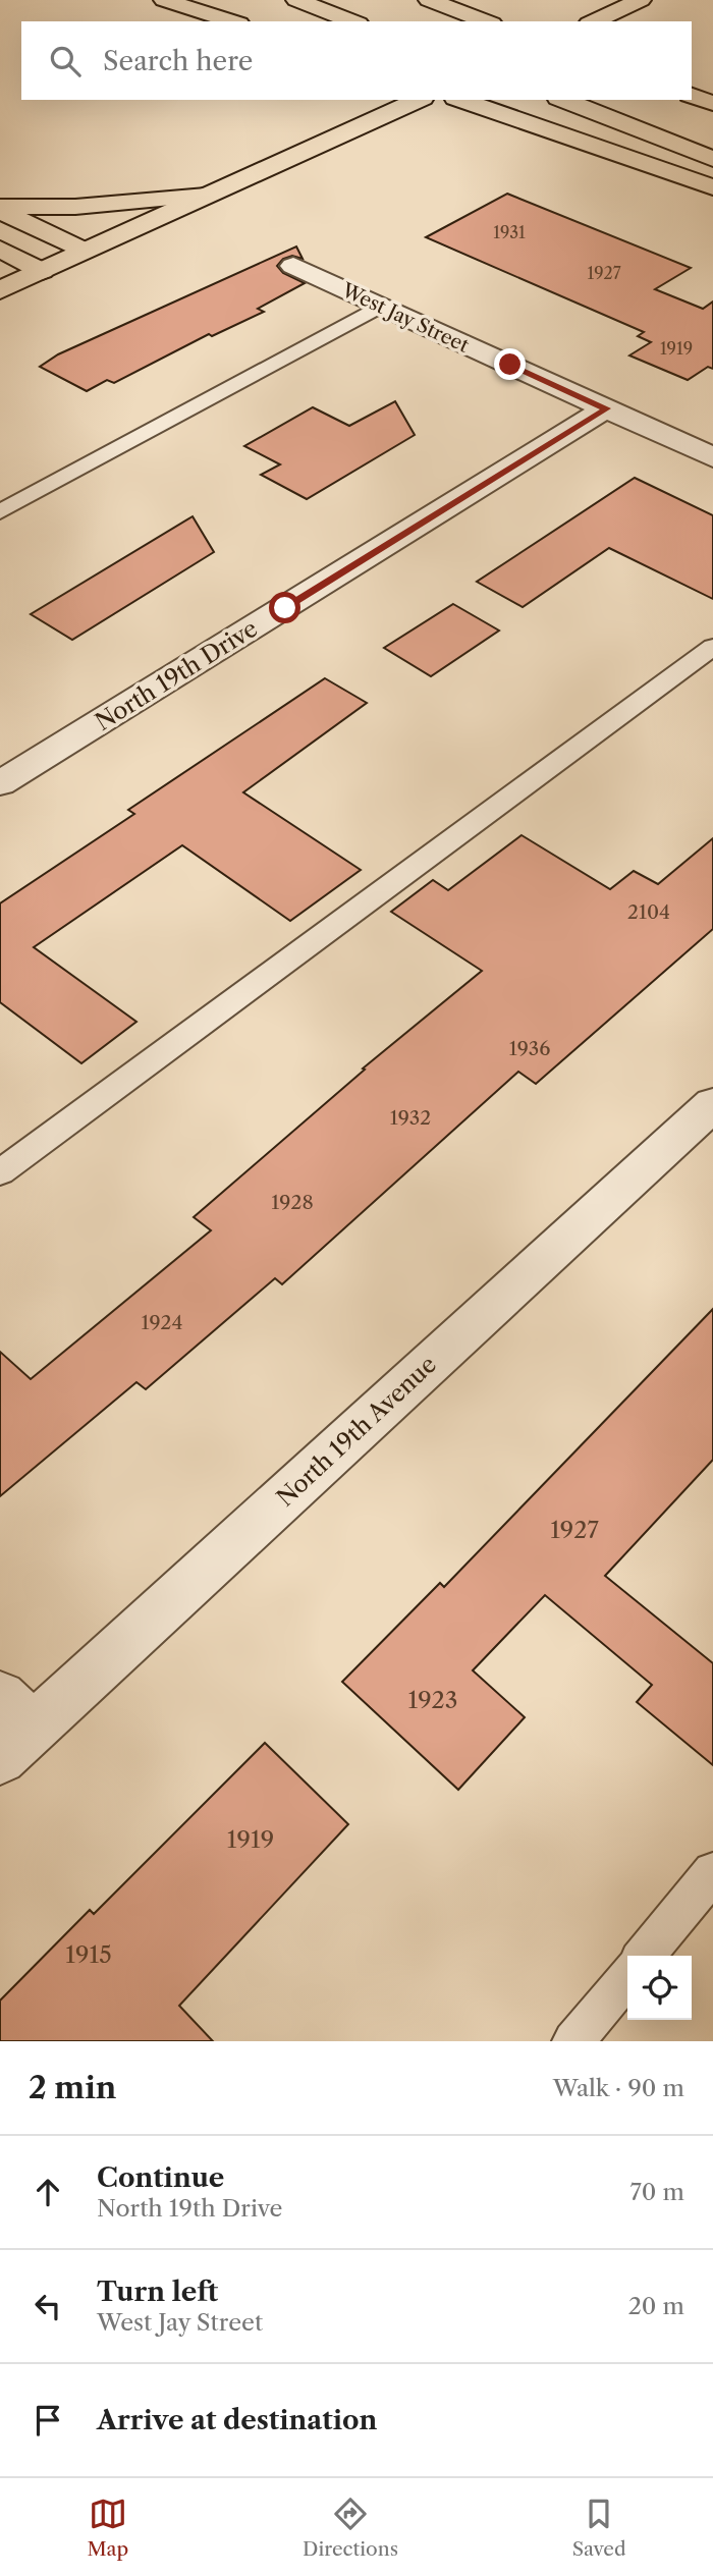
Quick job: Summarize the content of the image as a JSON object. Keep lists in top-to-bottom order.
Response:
{
  "streets": {
    "street": ["West Jay Street", "North 19th Drive", "North 19th Avenue"]
  },
  "crossings": [
    ["West Jay Street", "North 19th Drive"]
  ],
  "house_numbers": [
    "1931",
    "1927",
    "1919",
    "2104",
    "1936",
    "1932",
    "1928",
    "1924",
    "1927",
    "1923",
    "1919",
    "1915"
  ],
  "page": {
    "search": "Search here",
    "heading": ["2 min", "Walk · 90 m"],
    "list": [
      ["Continue", "North 19th Drive", "70 m"],
      ["Turn left", "West Jay Street", "20 m"],
      "Arrive at destination"
    ],
    "nav": ["Map", "Directions", "Saved"]
  }
}
